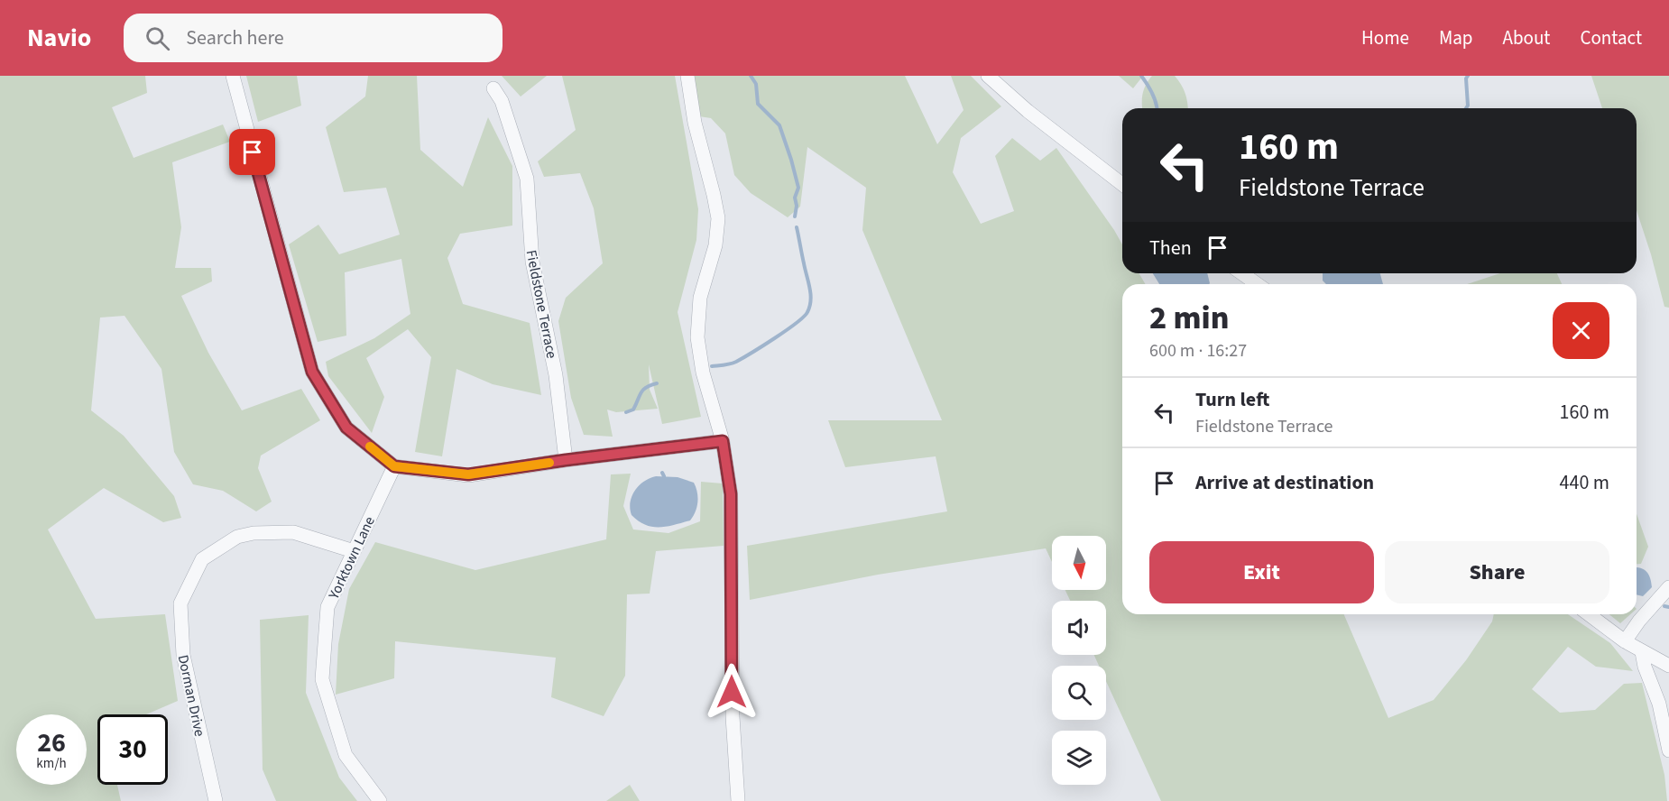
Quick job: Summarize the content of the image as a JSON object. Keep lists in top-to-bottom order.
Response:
{
  "streets": {
    "street": ["Fieldstone Terrace", "Yorktown Lane", "Dorman Drive"]
  },
  "crossings": [
    ["Yorktown Lane", "Dorman Drive"]
  ],
  "north": "bottom",
  "page": {
    "header": "Navio",
    "search": "Search here",
    "nav": [
      "Home",
      "Map",
      "About",
      "Contact"
    ],
    "turn": ["160 m", "Fieldstone Terrace"],
    "then": "Then",
    "heading": ["2 min", "600 m · 16:27"],
    "list": [
      {
        "name": "Turn left",
        "note": "Fieldstone Terrace",
        "value": "160 m"
      },
      {
        "name": "Arrive at destination",
        "value": "440 m"
      }
    ],
    "buttons": ["Exit", "Share"],
    "speed": "26 km/h",
    "limit": "30"
  }
}
